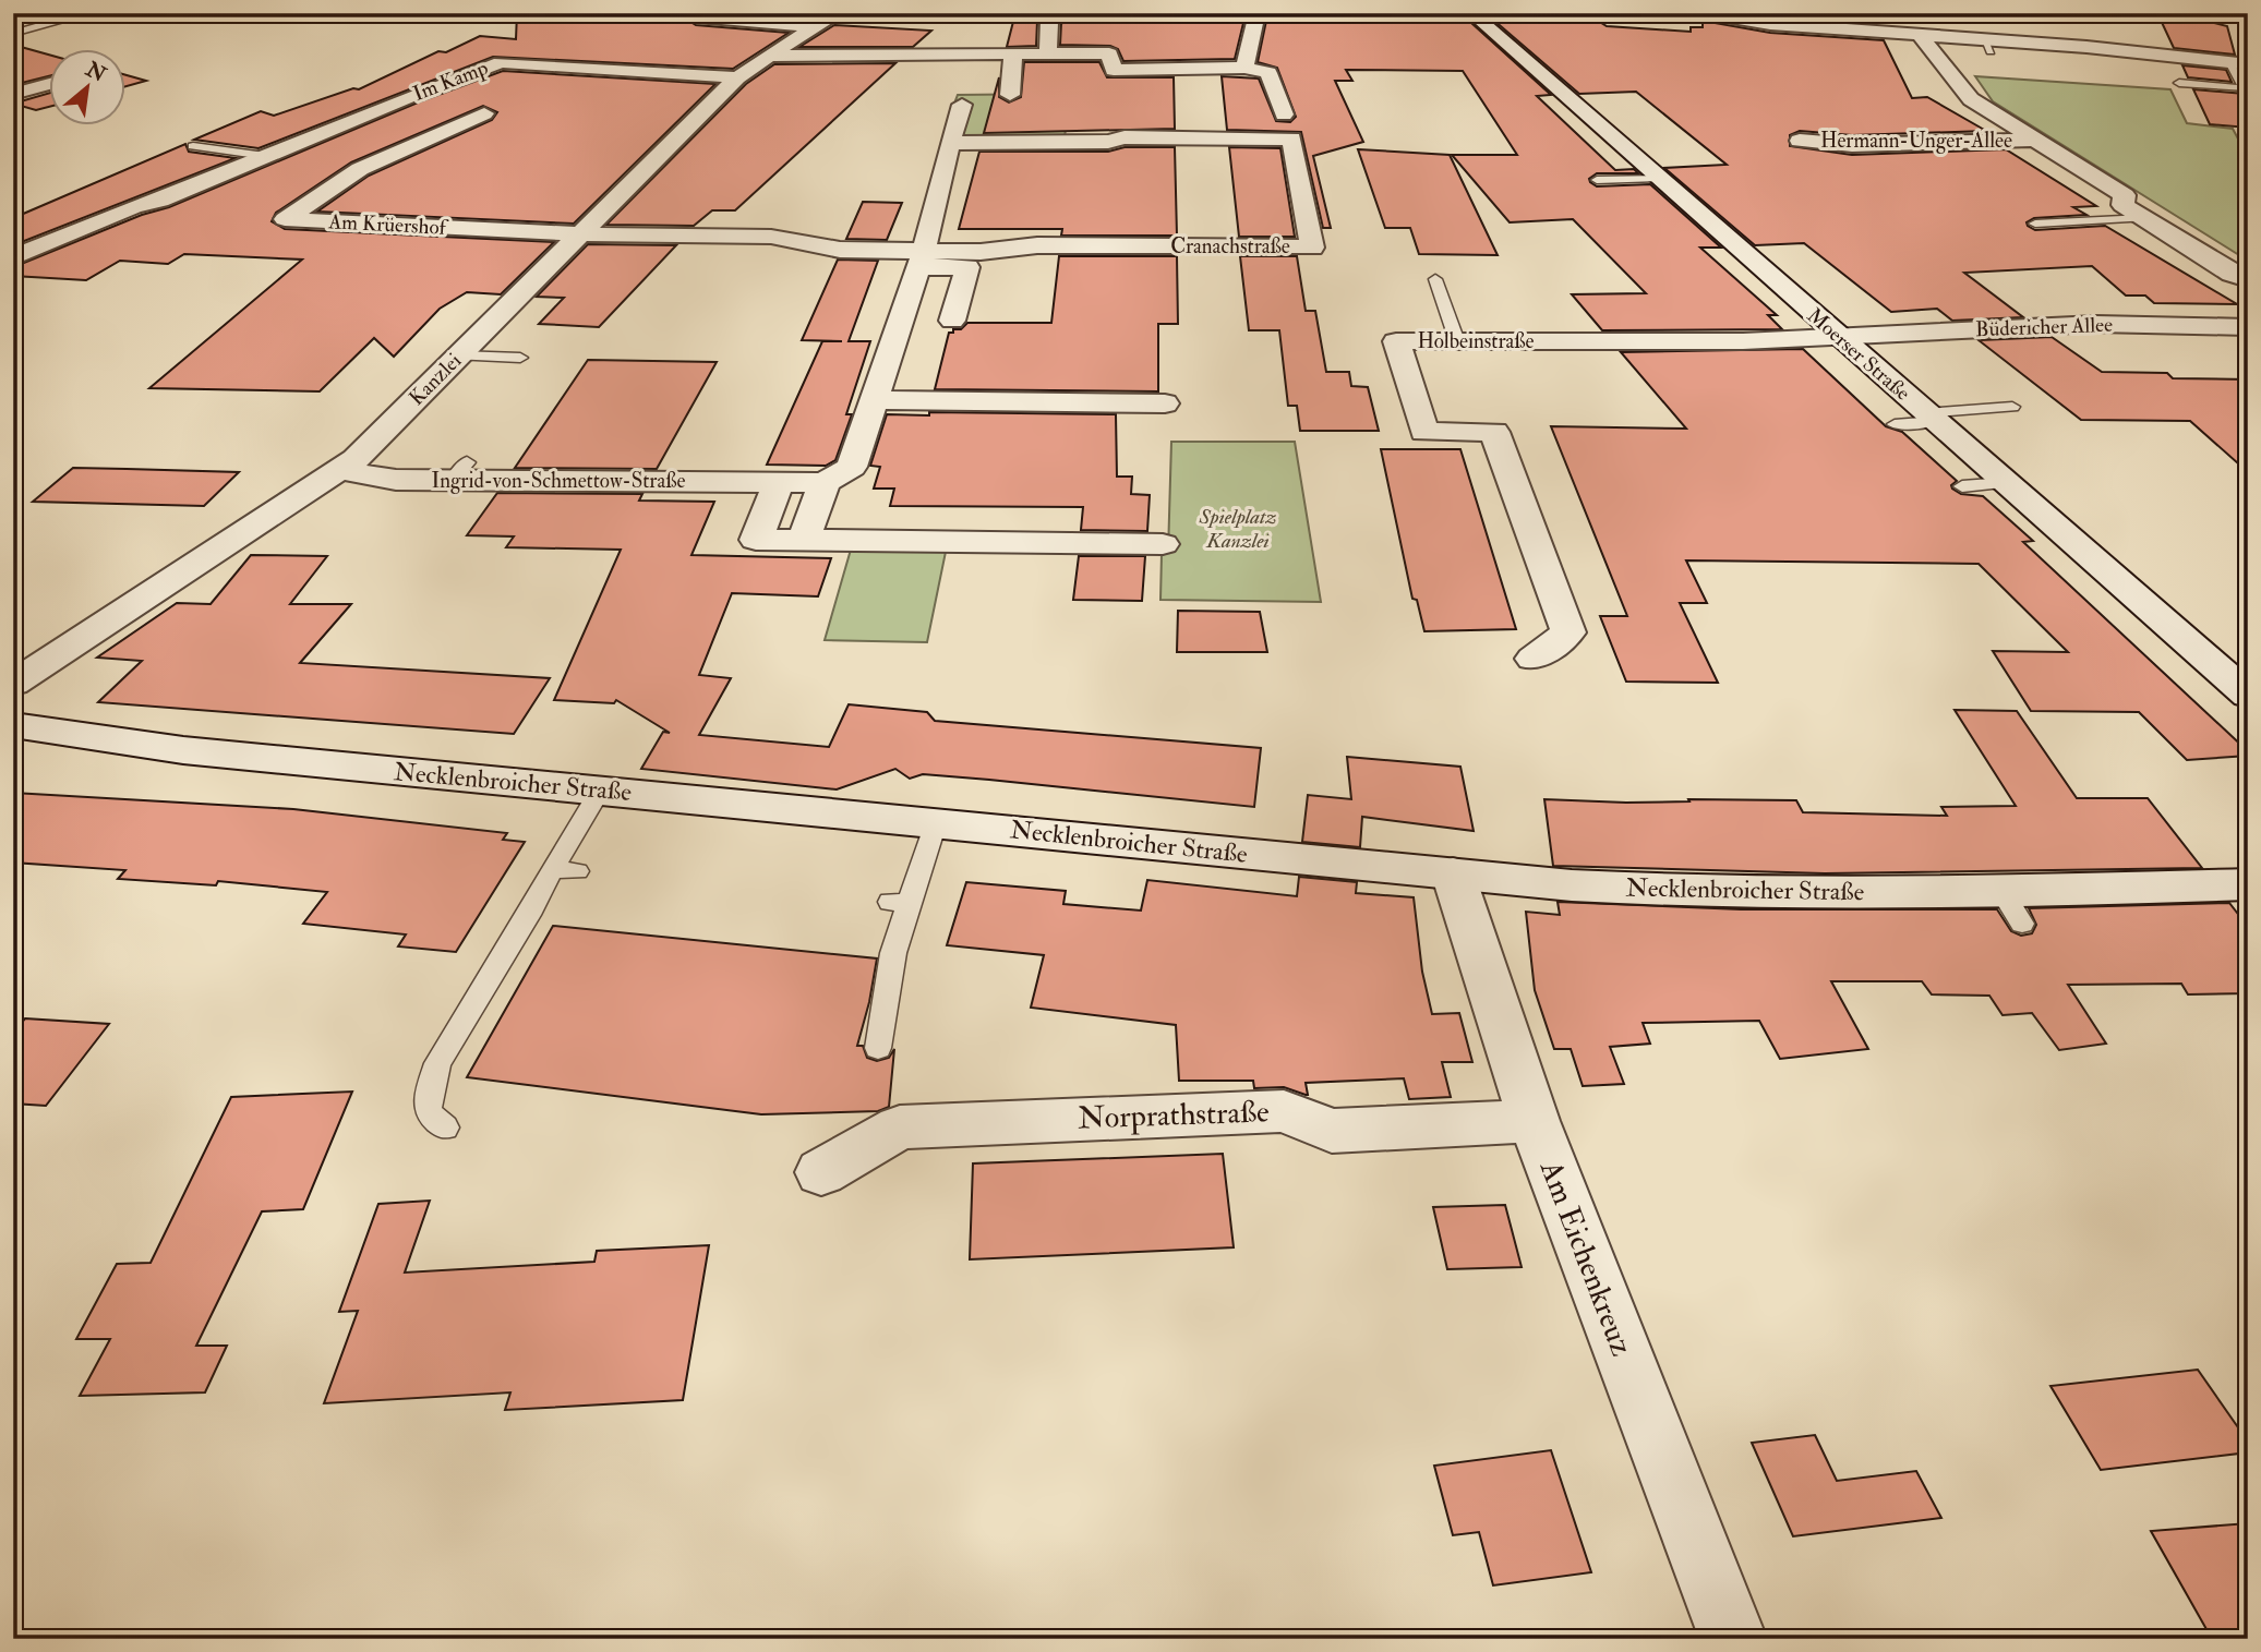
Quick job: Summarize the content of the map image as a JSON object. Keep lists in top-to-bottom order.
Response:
{
  "streets": {
    "street": [
      "Im Kamp",
      "Hermann-Unger-Allee",
      "Am Krüershof",
      "Cranachstraße",
      "Büdericher Allee",
      "Holbeinstraße",
      "Moerser Straße",
      "Kanzlei",
      "Ingrid-von-Schmettow-Straße",
      "Necklenbroicher Straße",
      "Norprathstraße",
      "Am Eichenkreuz"
    ]
  },
  "crossings": [
    ["Im Kamp", "Am Krüershof"],
    ["Im Kamp", "Kanzlei"],
    ["Am Krüershof", "Cranachstraße"],
    ["Am Krüershof", "Kanzlei"],
    ["Cranachstraße", "Kanzlei"],
    ["Büdericher Allee", "Holbeinstraße"],
    ["Büdericher Allee", "Moerser Straße"],
    ["Holbeinstraße", "Moerser Straße"],
    ["Kanzlei", "Ingrid-von-Schmettow-Straße"],
    ["Necklenbroicher Straße", "Am Eichenkreuz"],
    ["Norprathstraße", "Am Eichenkreuz"]
  ],
  "parks": ["Spielplatz Kanzlei"],
  "north": "top right"
}
